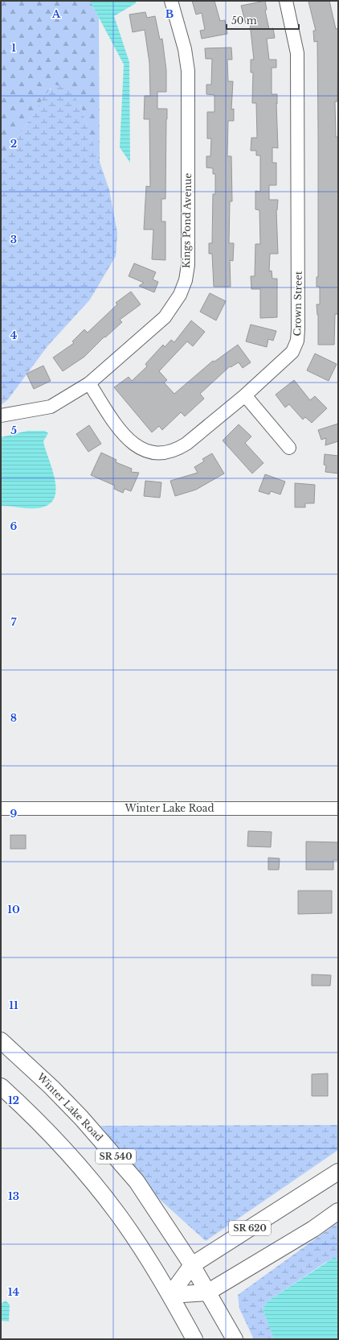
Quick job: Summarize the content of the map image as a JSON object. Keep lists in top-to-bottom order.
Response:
{
  "streets": {
    "main road": ["Winter Lake Road", "SR 540", "SR 620"],
    "street": ["Kings Pond Avenue", "Crown Street"]
  },
  "crossings": [
    ["Kings Pond Avenue", "Crown Street"],
    ["Winter Lake Road", "SR 540"],
    ["Winter Lake Road", "SR 620"]
  ],
  "scale_bar": "50 m",
  "grid": {
    "columns": ["A", "B"],
    "rows": [
      "1",
      "2",
      "3",
      "4",
      "5",
      "6",
      "7",
      "8",
      "9",
      "10",
      "11",
      "12",
      "13",
      "14"
    ]
  }
}
